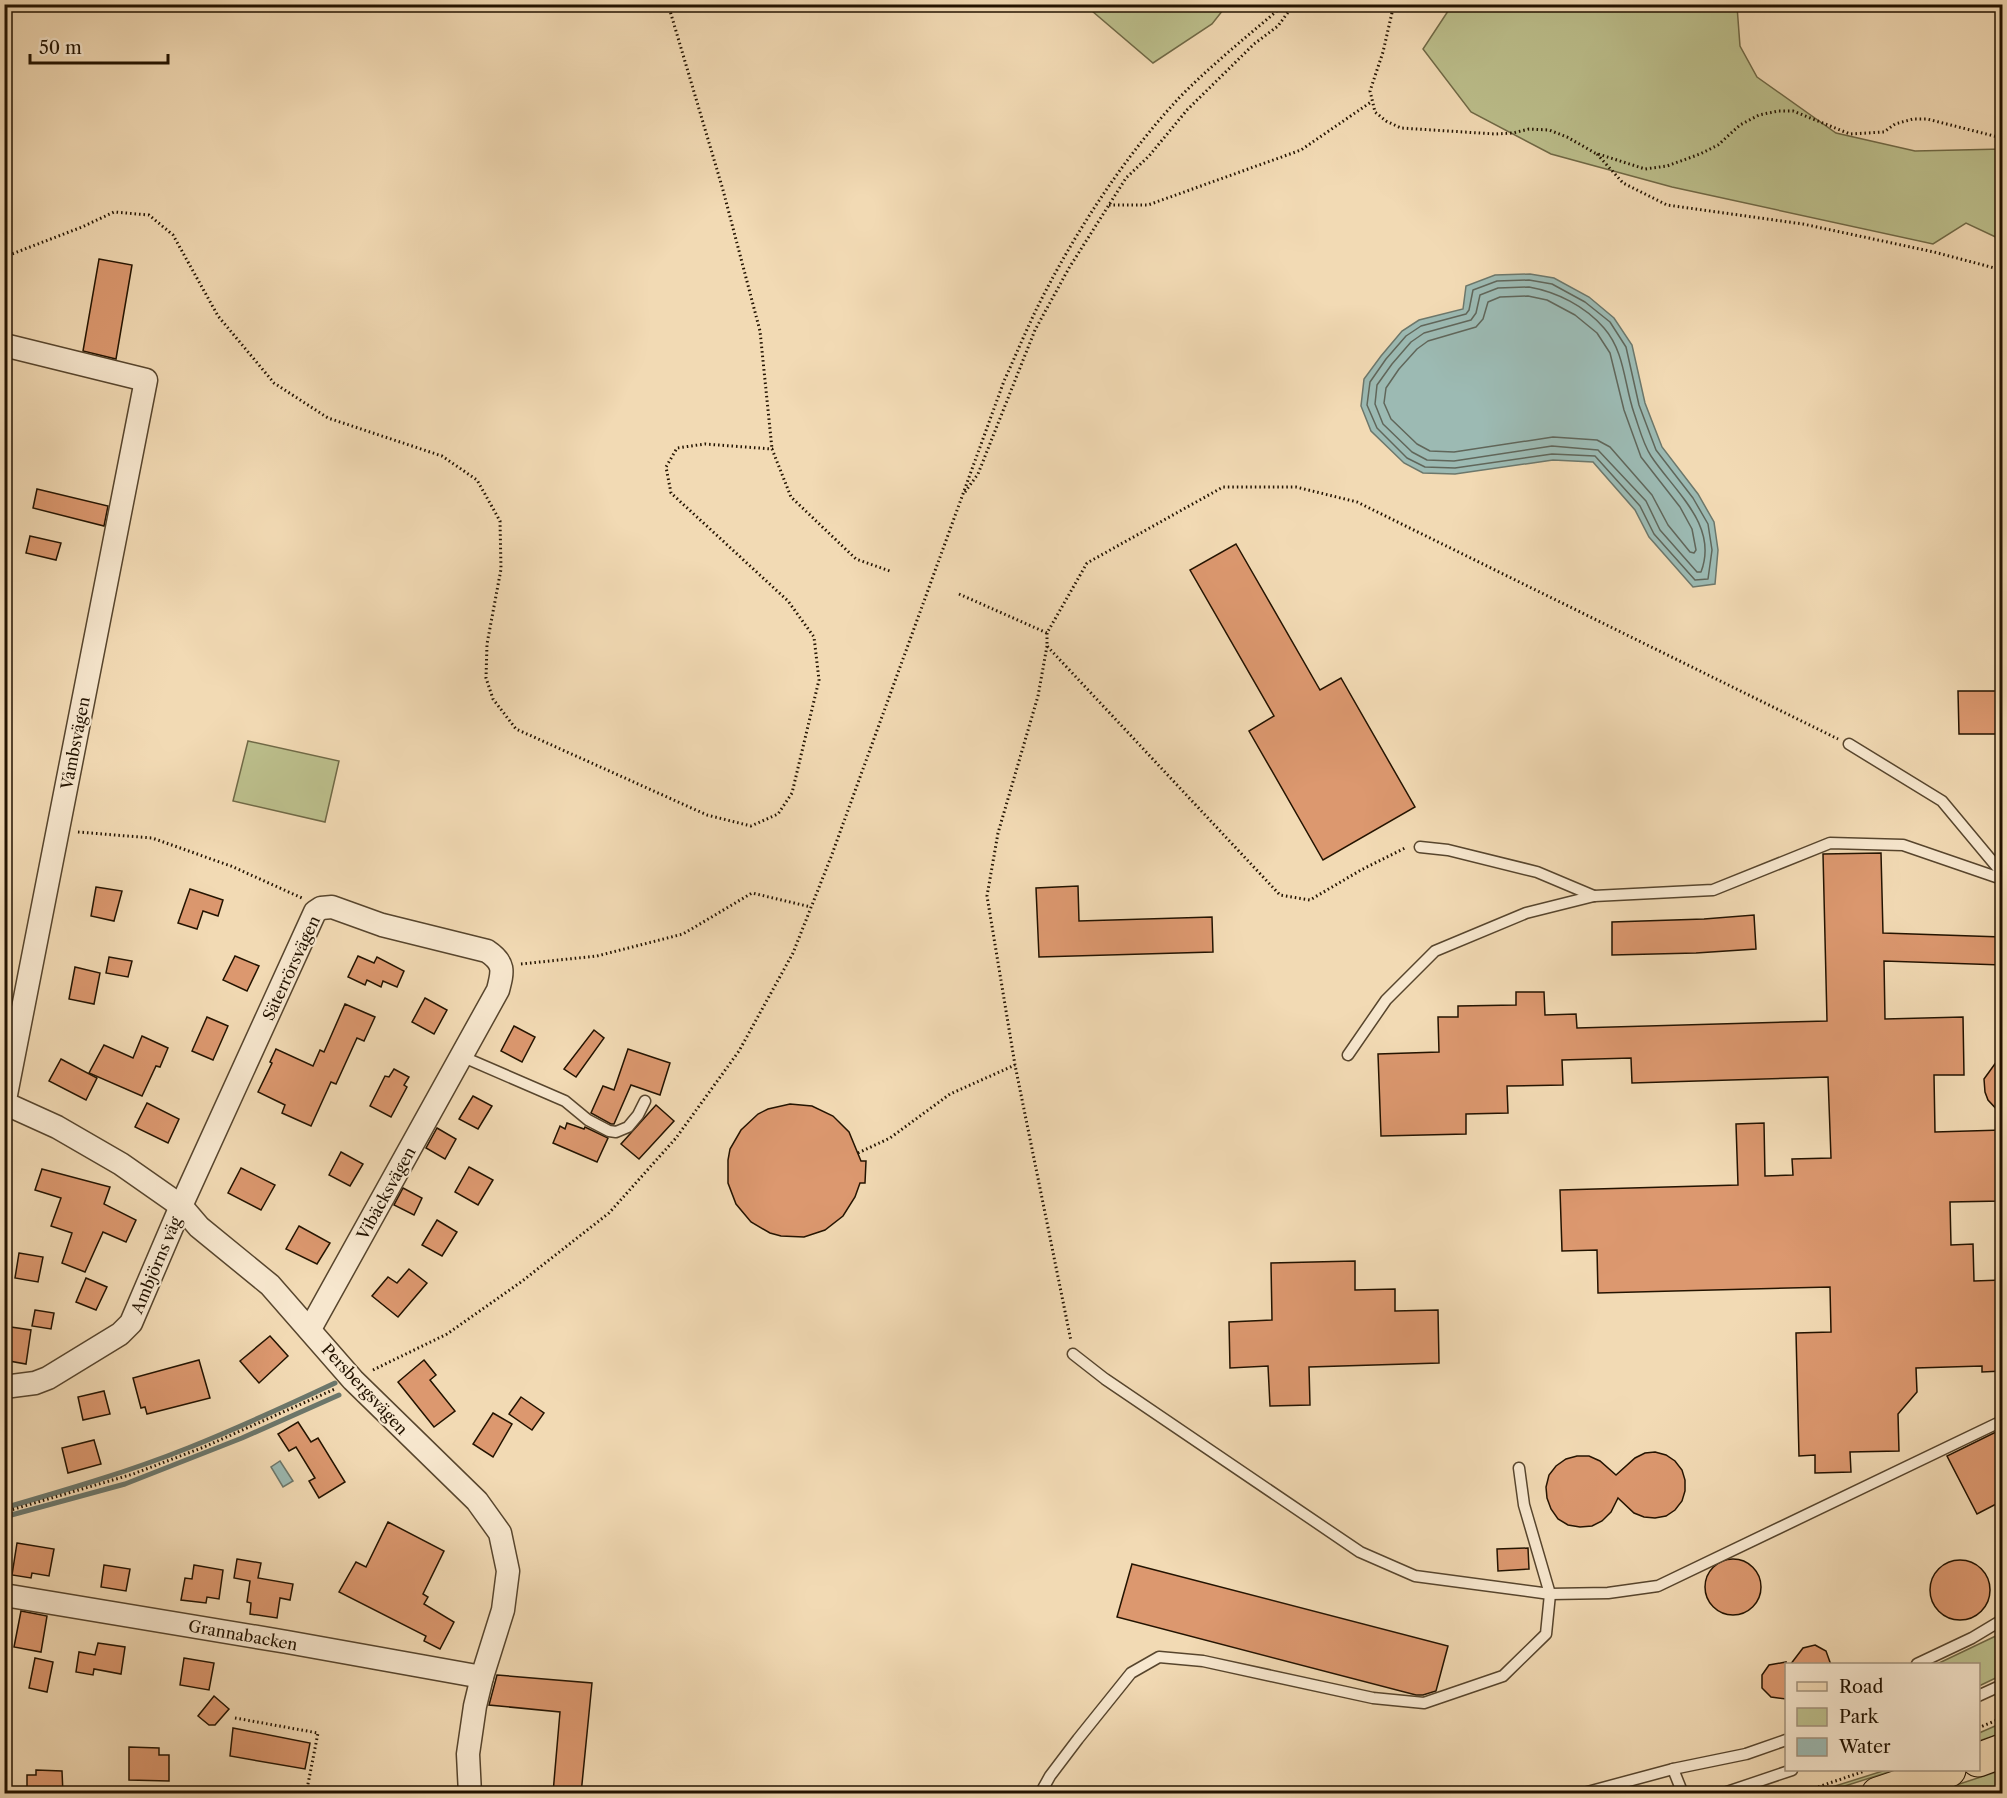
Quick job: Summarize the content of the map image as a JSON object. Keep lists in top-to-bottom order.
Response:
{
  "streets": {
    "street": [
      "Våmbsvägen",
      "Säterrörsvägen",
      "Vibäcksvägen",
      "Ambjörns väg",
      "Persbergsvägen",
      "Grannabacken"
    ]
  },
  "crossings": [
    ["Våmbsvägen", "Persbergsvägen"],
    ["Säterrörsvägen", "Vibäcksvägen"],
    ["Säterrörsvägen", "Ambjörns väg"],
    ["Säterrörsvägen", "Persbergsvägen"],
    ["Vibäcksvägen", "Persbergsvägen"],
    ["Ambjörns väg", "Persbergsvägen"],
    ["Persbergsvägen", "Grannabacken"]
  ],
  "legend": ["Road", "Park", "Water"],
  "scale_bar": "50 m"
}
